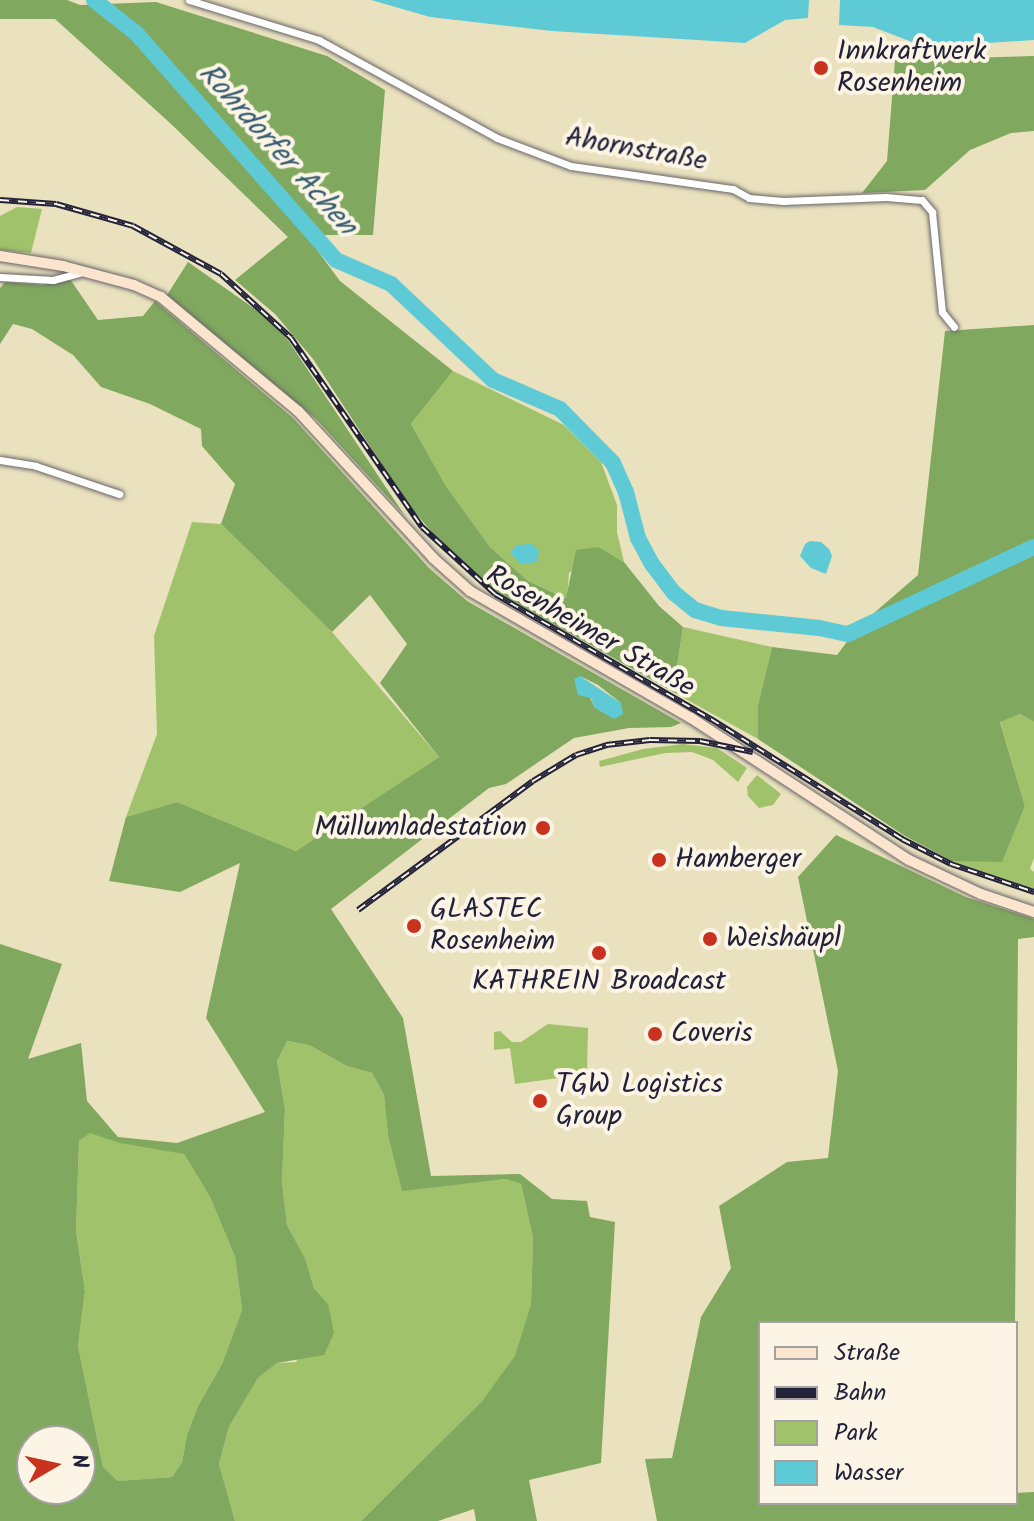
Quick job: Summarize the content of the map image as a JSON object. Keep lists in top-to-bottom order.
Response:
{
  "streets": {
    "main road": ["Rosenheimer Straße"],
    "street": ["Ahornstraße"]
  },
  "water": ["Rohrdorfer Achen"],
  "places": [
    "Innkraftwerk Rosenheim",
    "Müllumladestation",
    "Hamberger",
    "GLASTEC Rosenheim",
    "Weishäupl",
    "KATHREIN Broadcast",
    "Coveris",
    "TGW Logistics Group"
  ],
  "legend": [
    "Straße",
    "Bahn",
    "Park",
    "Wasser"
  ],
  "north": "right"
}
